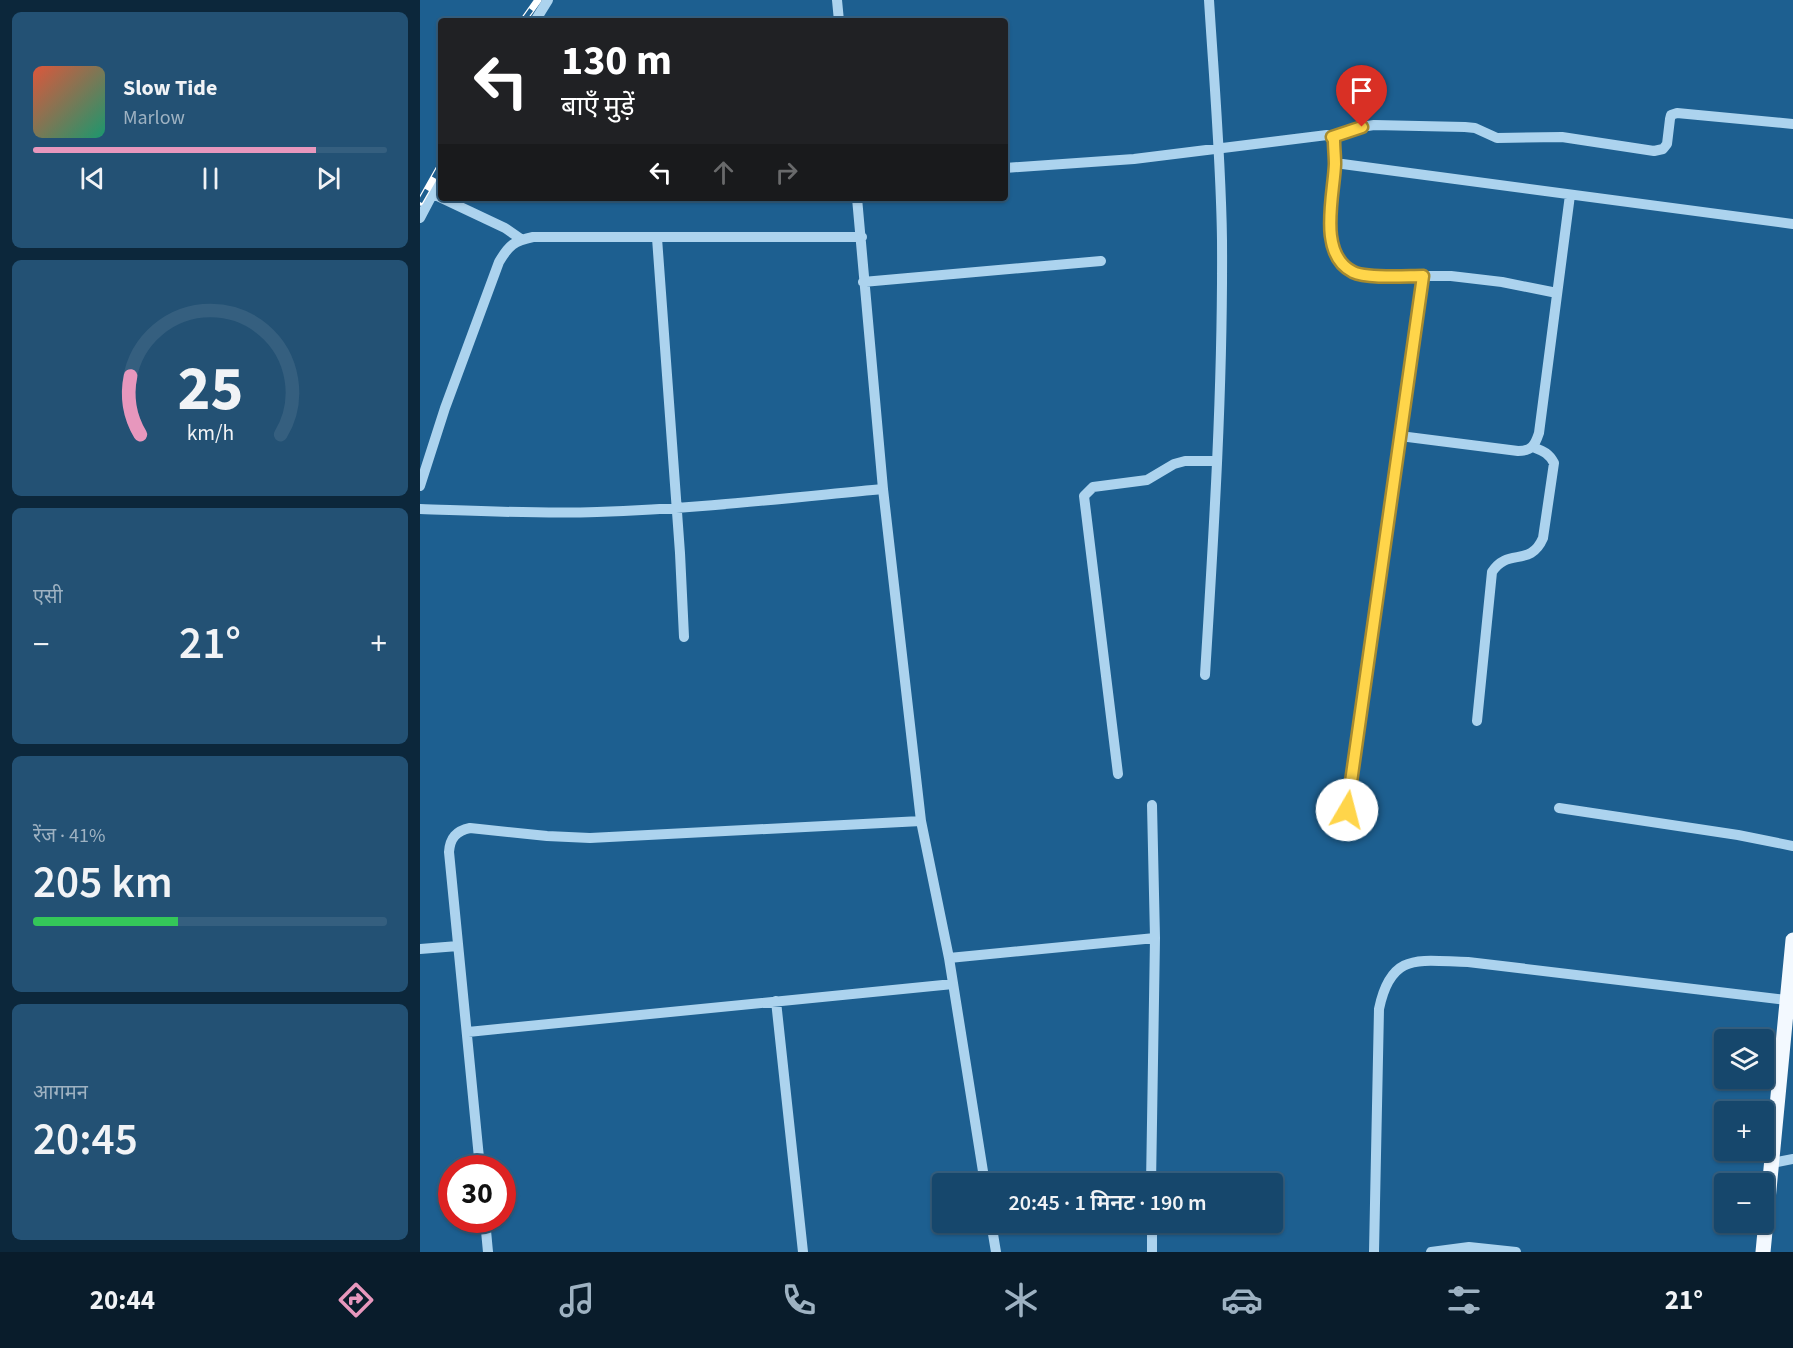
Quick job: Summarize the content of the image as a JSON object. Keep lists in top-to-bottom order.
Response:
{
  "page": {
    "turn": ["130 m", "बाएँ मुड़ें"],
    "song": ["Slow Tide", "Marlow"],
    "tile": [
      "एसी",
      ["रेंज · 41%", "205 km"],
      ["आगमन", "20:45"]
    ],
    "heat": ["−", "21°", "+"],
    "map_buttons": ["+", "−"],
    "limit": "30",
    "trip": "20:45 · 1 मिनट · 190 m",
    "tabs": ["20:44", "21°"],
    "gauge": ["25", "km/h"]
  }
}
